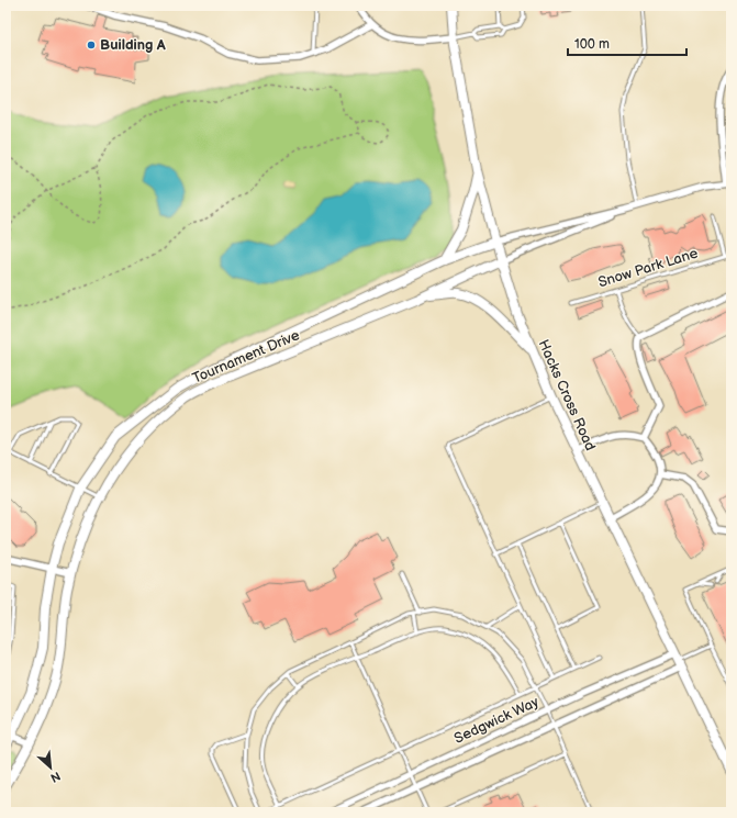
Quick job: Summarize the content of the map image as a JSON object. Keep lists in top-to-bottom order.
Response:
{
  "streets": {
    "street": ["Tournament Drive", "Hacks Cross Road", "Sedgwick Way"],
    "lane": ["Snow Park Lane"]
  },
  "crossings": [
    ["Tournament Drive", "Hacks Cross Road"],
    ["Hacks Cross Road", "Sedgwick Way"]
  ],
  "places": ["Building A"],
  "scale_bar": "100 m",
  "north": "bottom right"
}
